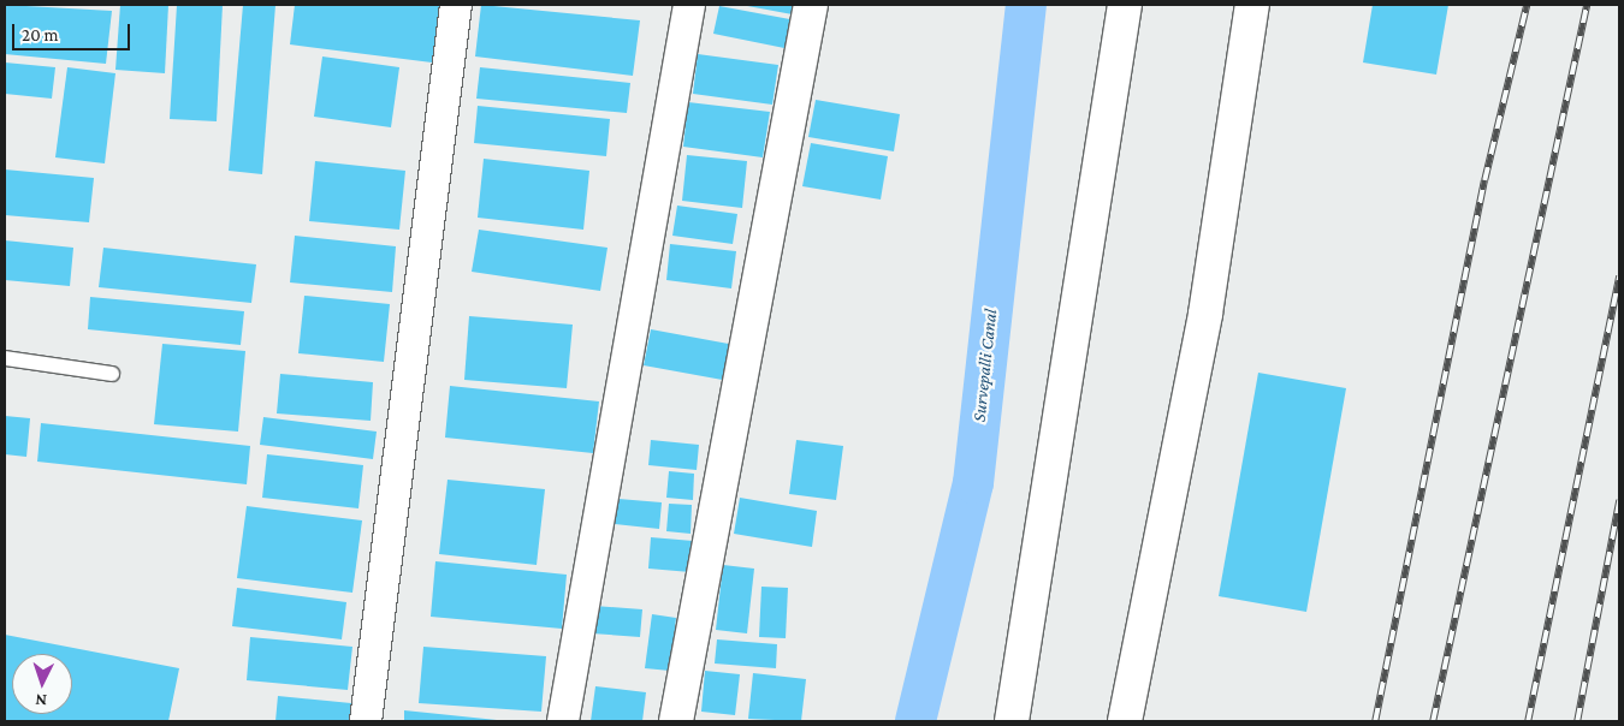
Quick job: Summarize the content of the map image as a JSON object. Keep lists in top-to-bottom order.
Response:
{
  "water": ["Survepalli Canal"],
  "scale_bar": "20 m",
  "north": "bottom"
}
